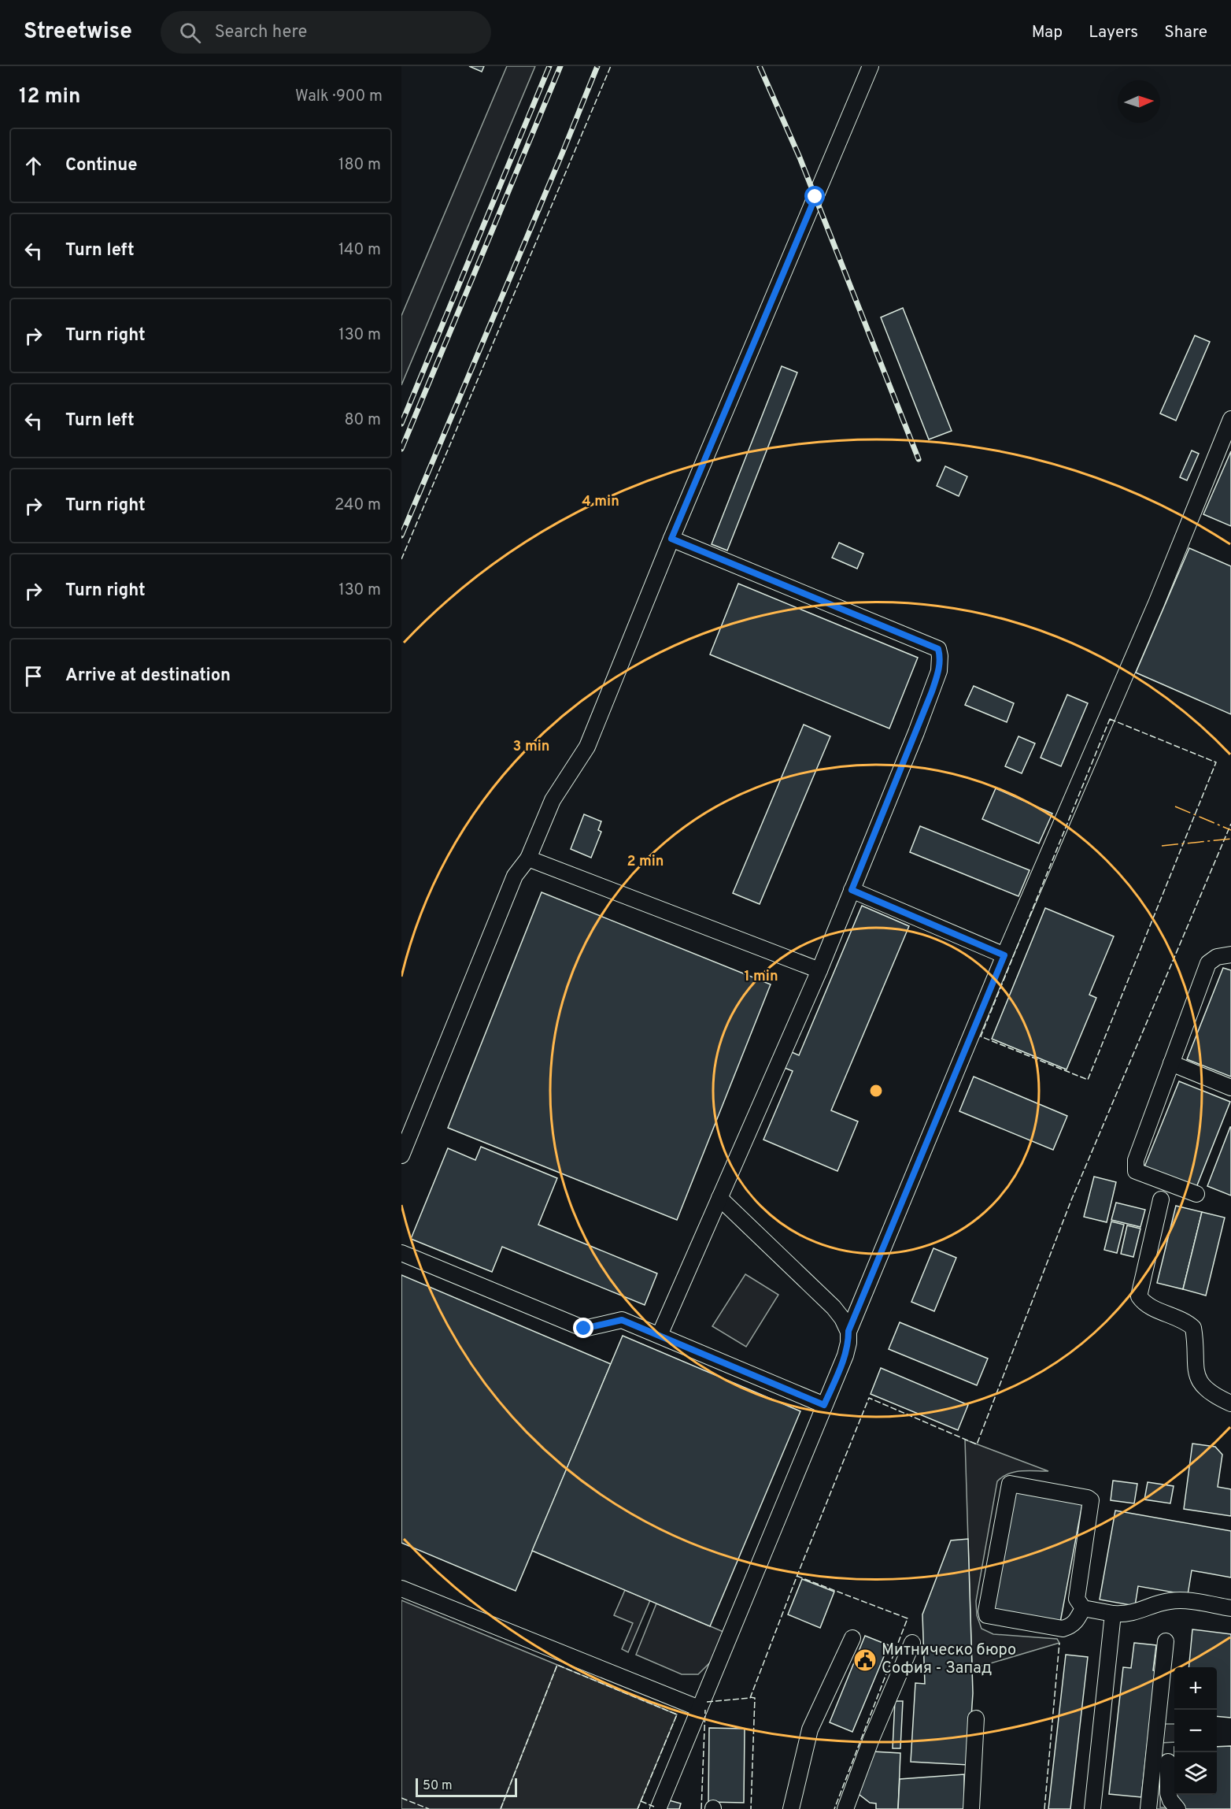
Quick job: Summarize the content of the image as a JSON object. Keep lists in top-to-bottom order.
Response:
{
  "places": {
    "public building": ["Митническо бюро София - Запад"]
  },
  "scale_bar": "50 m",
  "north": "right",
  "page": {
    "header": "Streetwise",
    "search": "Search here",
    "nav": ["Map", "Layers", "Share"],
    "heading": ["12 min", "Walk · 900 m"],
    "list": [
      ["Continue", "180 m"],
      ["Turn left", "140 m"],
      ["Turn right", "130 m"],
      ["Turn left", "80 m"],
      ["Turn right", "240 m"],
      ["Turn right", "130 m"],
      "Arrive at destination"
    ],
    "map_buttons": ["+", "−"],
    "scale": "50 m"
  },
  "rings": [
    "4 min",
    "3 min",
    "2 min",
    "1 min"
  ]
}
